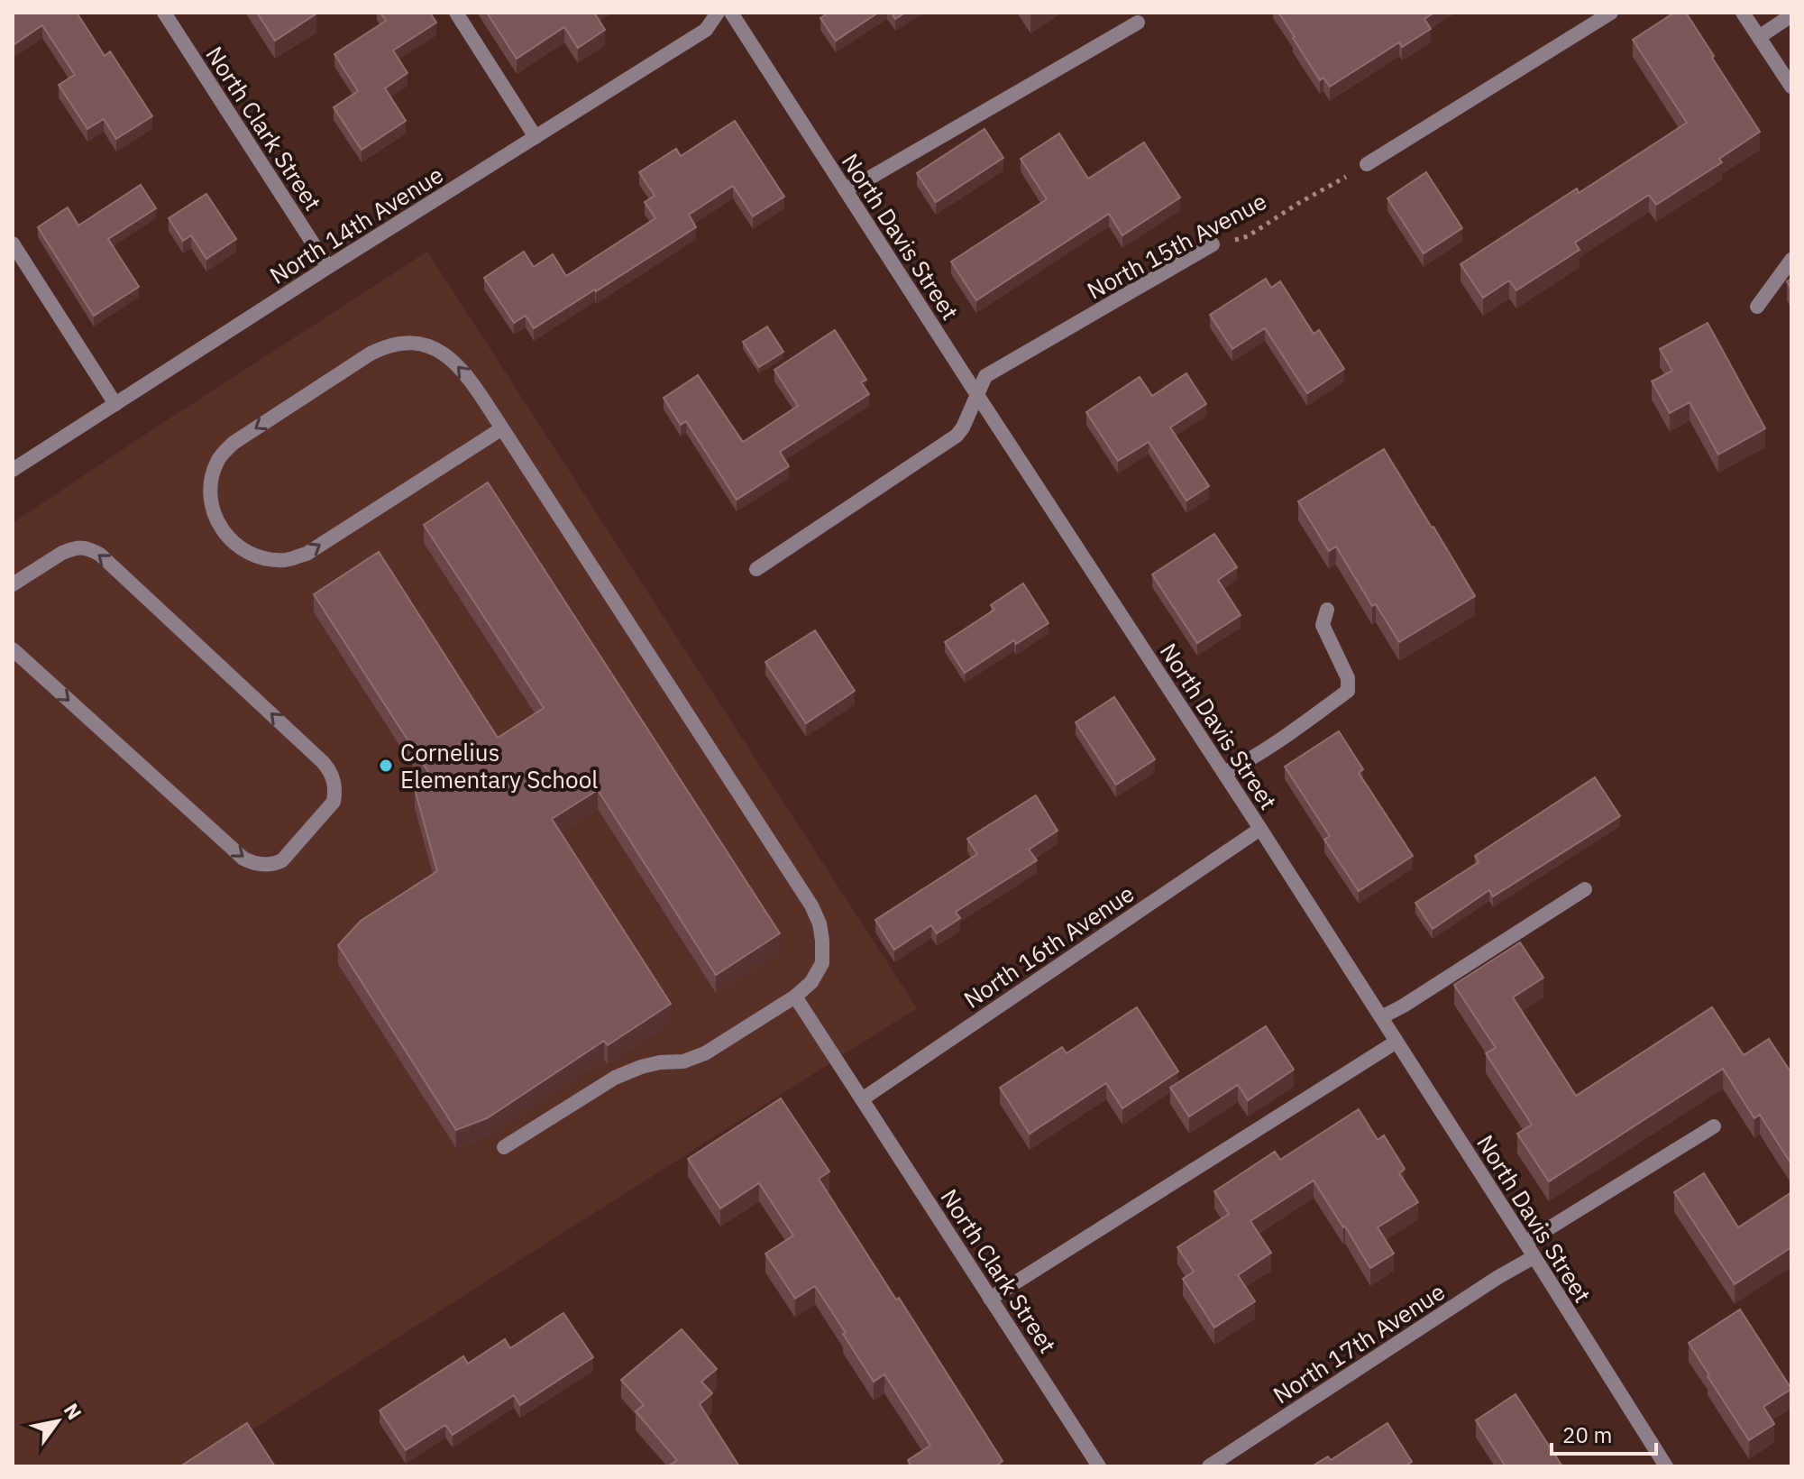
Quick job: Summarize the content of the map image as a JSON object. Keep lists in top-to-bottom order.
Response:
{
  "streets": {
    "street": [
      "North Clark Street",
      "North 14th Avenue",
      "North Davis Street",
      "North 15th Avenue",
      "North 16th Avenue",
      "North 17th Avenue"
    ]
  },
  "crossings": [
    ["North Clark Street", "North 14th Avenue"],
    ["North Clark Street", "North 16th Avenue"],
    ["North Davis Street", "North 15th Avenue"],
    ["North Davis Street", "North 16th Avenue"],
    ["North Davis Street", "North 17th Avenue"]
  ],
  "places": ["Cornelius Elementary School"],
  "scale_bar": "20 m",
  "north": "top right"
}
